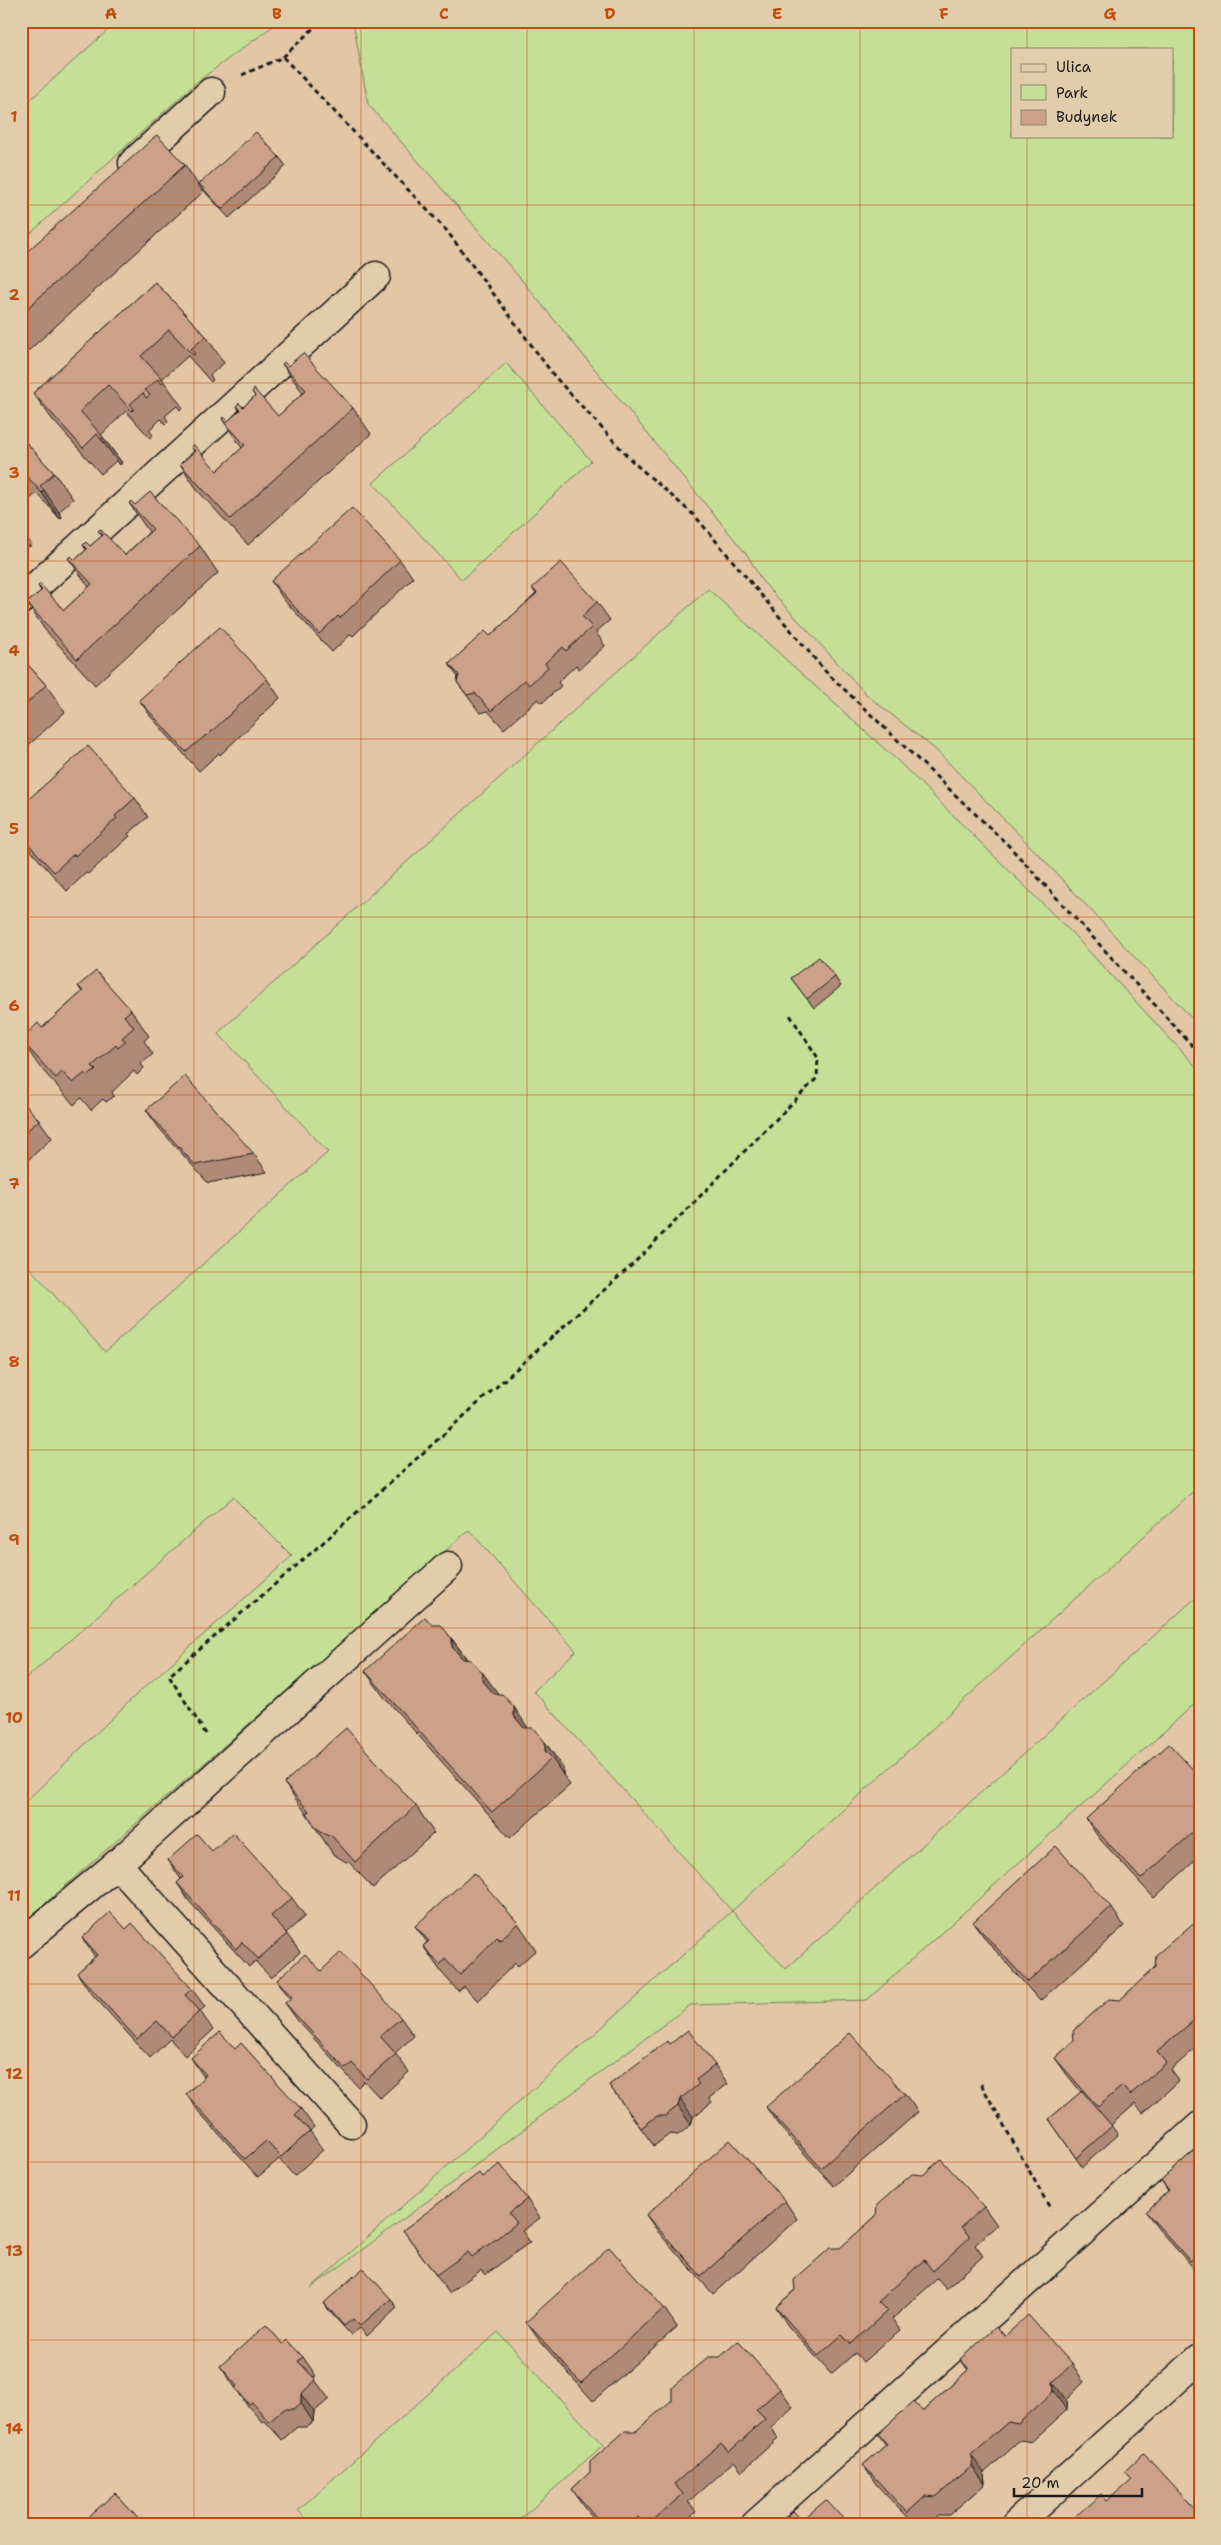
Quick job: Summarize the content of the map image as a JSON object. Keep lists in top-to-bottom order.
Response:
{
  "legend": ["Ulica", "Park", "Budynek"],
  "scale_bar": "20 m",
  "grid": {
    "columns": [
      "A",
      "B",
      "C",
      "D",
      "E",
      "F",
      "G"
    ],
    "rows": [
      "1",
      "2",
      "3",
      "4",
      "5",
      "6",
      "7",
      "8",
      "9",
      "10",
      "11",
      "12",
      "13",
      "14"
    ]
  }
}
